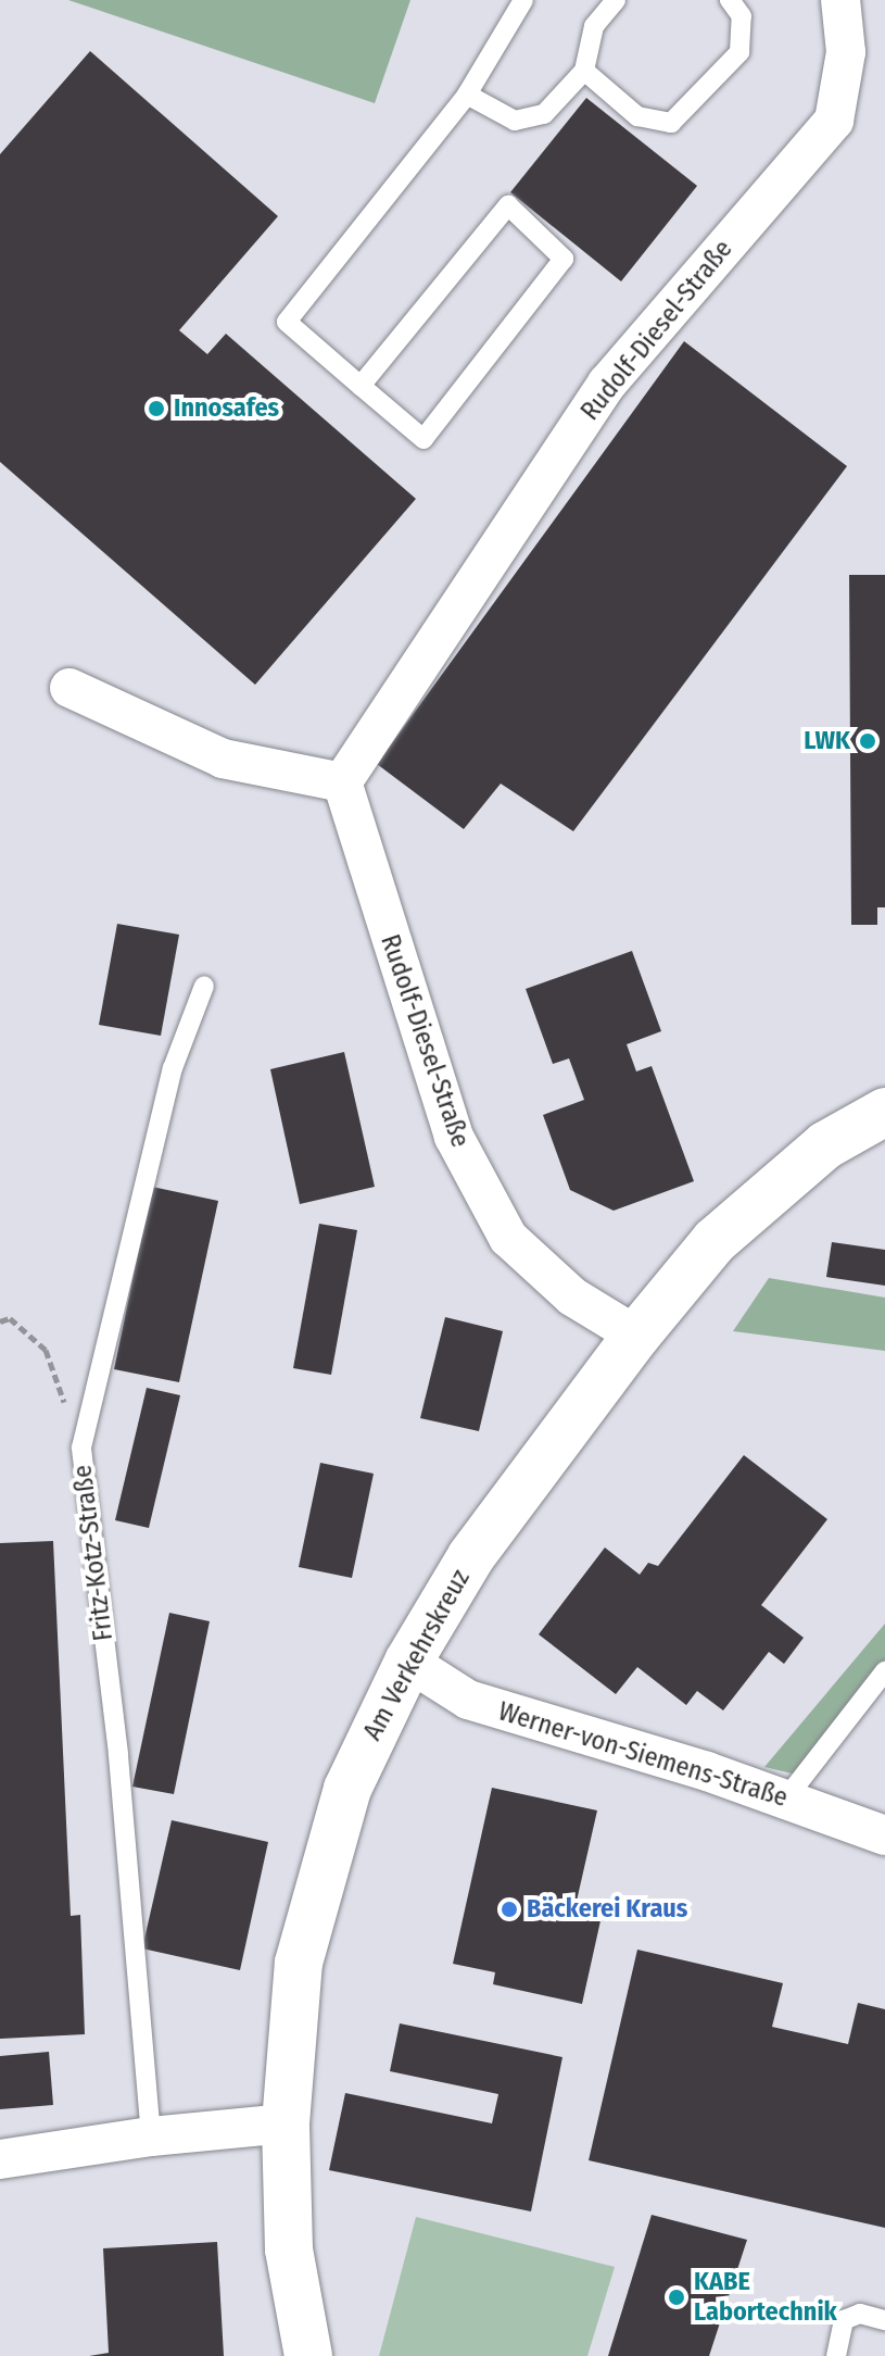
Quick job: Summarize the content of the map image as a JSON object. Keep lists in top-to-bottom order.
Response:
{
  "streets": {
    "street": ["Rudolf-Diesel-Straße", "Am Verkehrskreuz", "Werner-von-Siemens-Straße"],
    "lane": ["Fritz-Kotz-Straße"]
  },
  "crossings": [
    ["Rudolf-Diesel-Straße", "Am Verkehrskreuz"],
    ["Am Verkehrskreuz", "Werner-von-Siemens-Straße"]
  ],
  "places": [
    "Innosafes",
    "LWK",
    "Bäckerei Kraus",
    "KABE Labortechnik"
  ]
}
